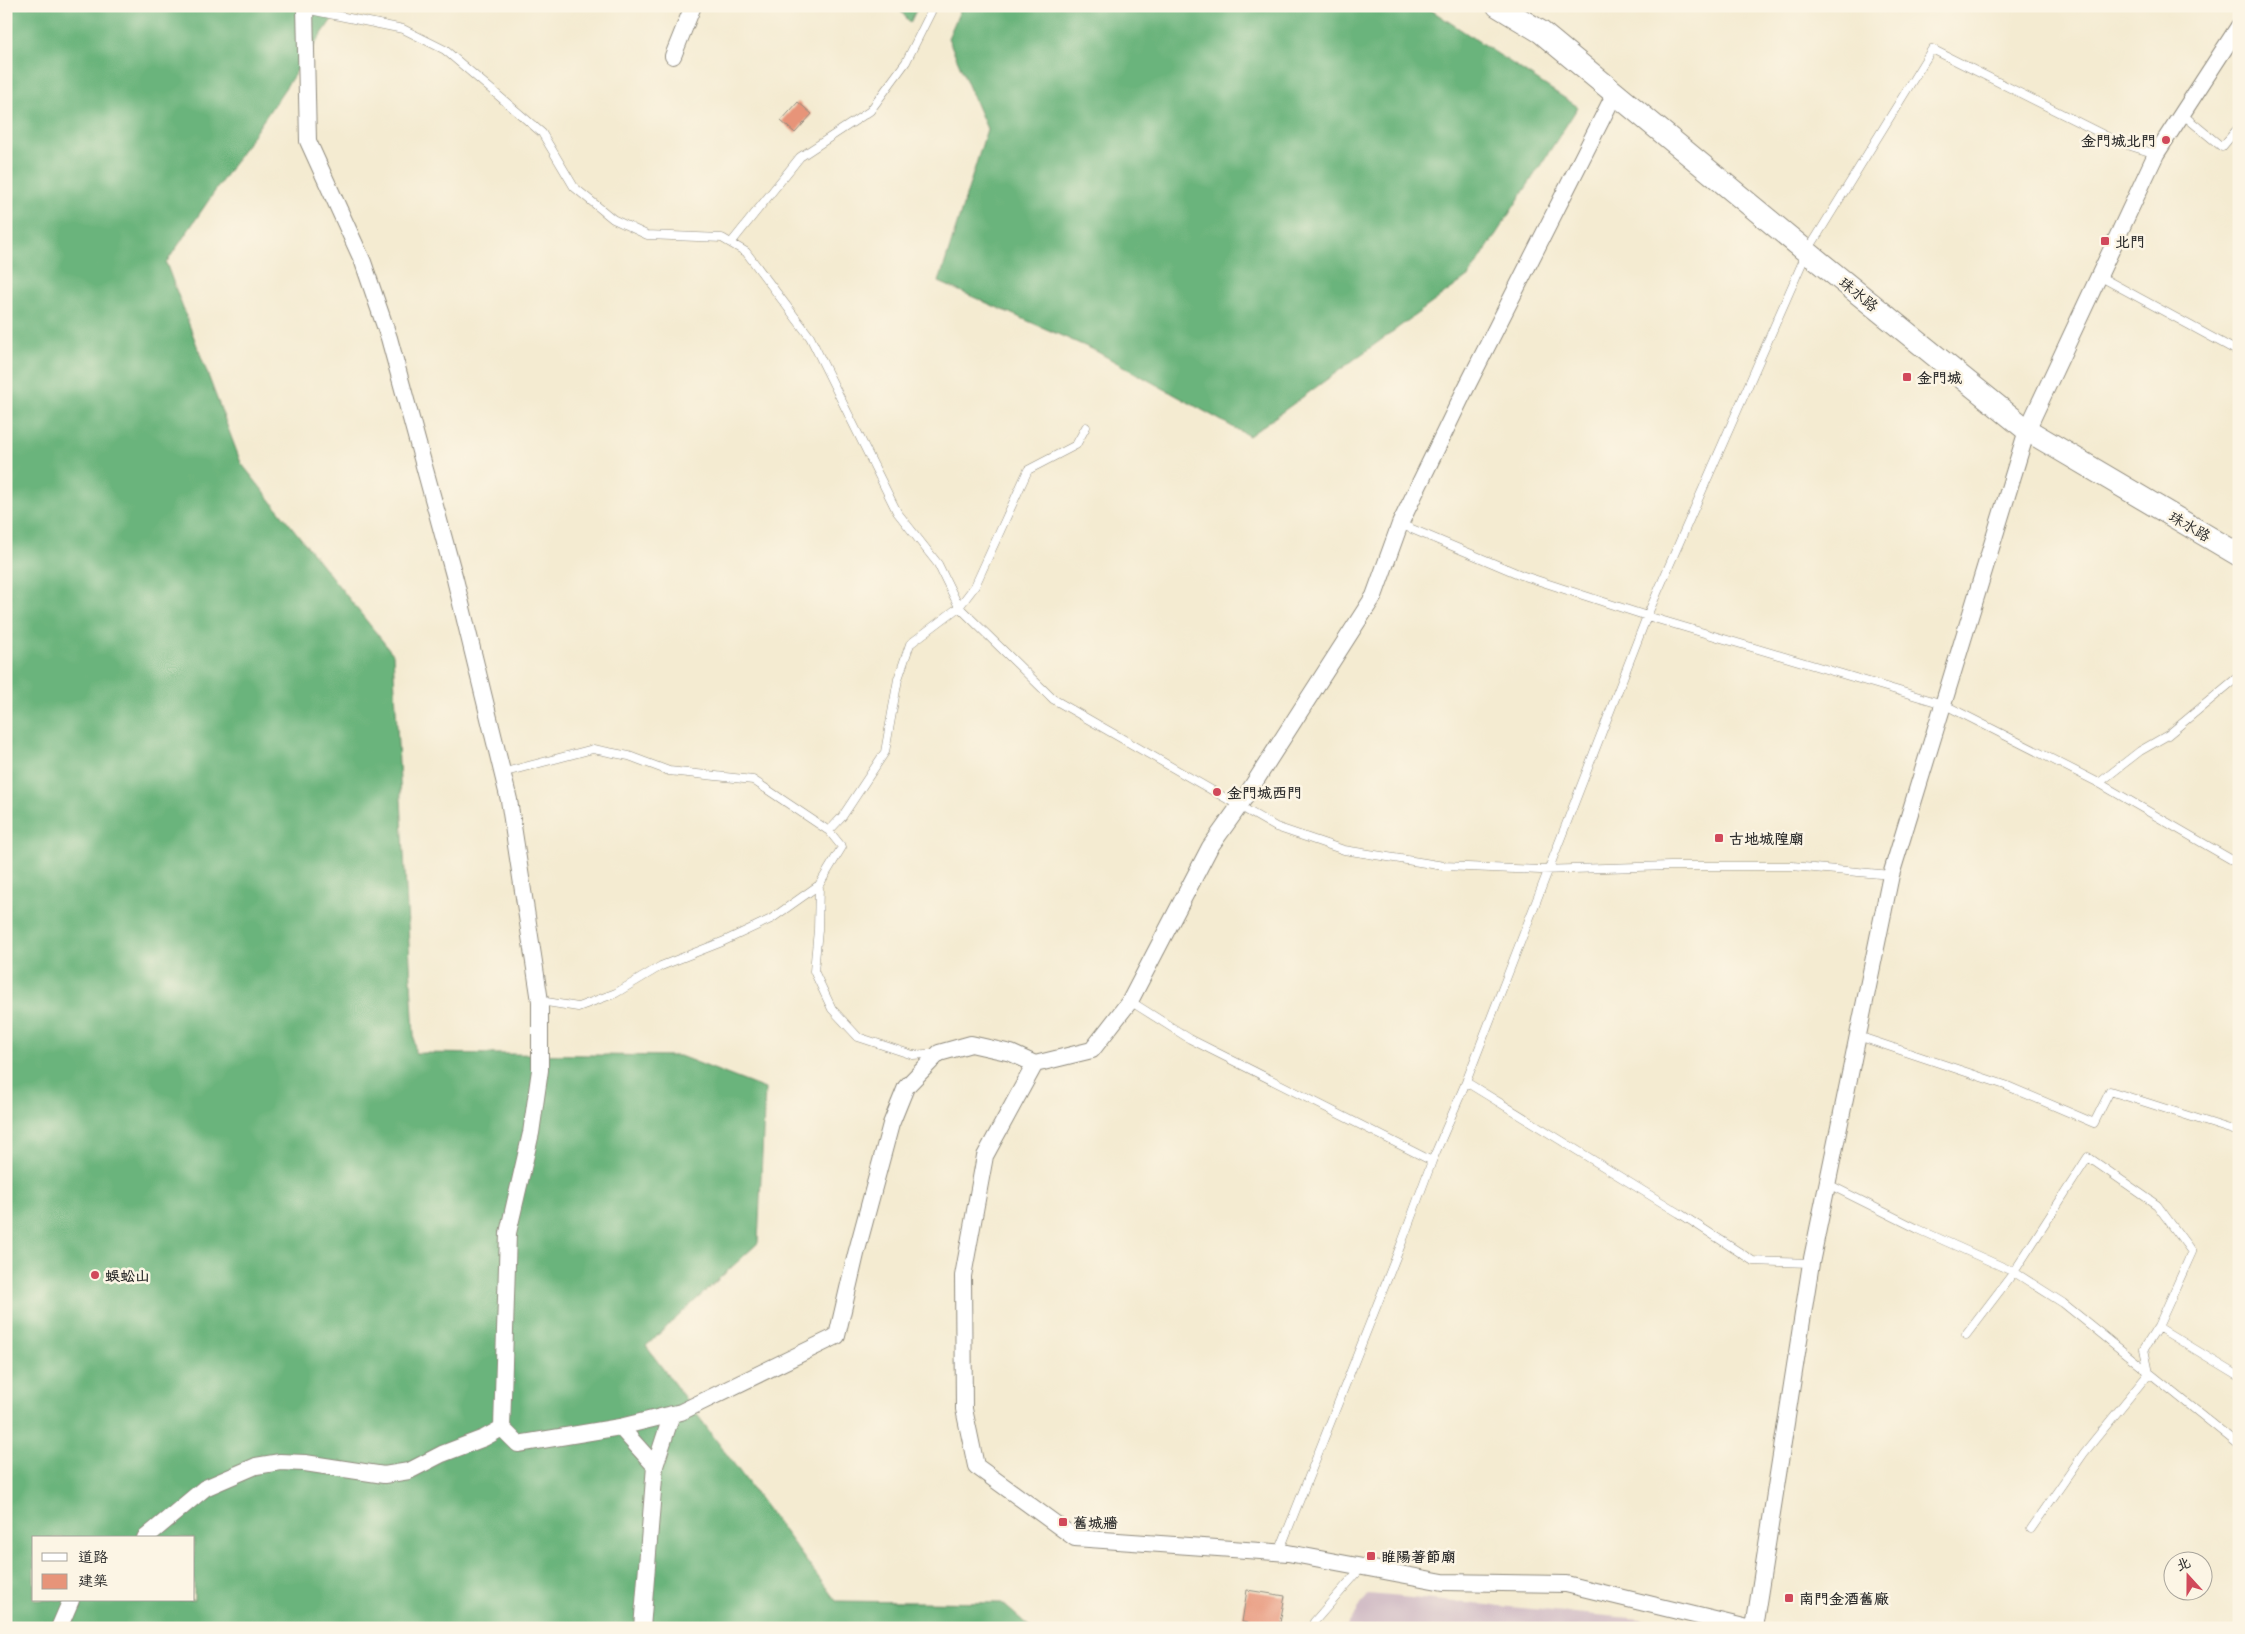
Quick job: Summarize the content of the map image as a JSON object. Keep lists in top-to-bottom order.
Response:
{
  "streets": {
    "main road": ["珠水路"]
  },
  "places": {
    "other": ["金門城北門", "金門城西門", "蜈蚣山"],
    "transit": [
      "北門",
      "金門城",
      "古地城隍廟",
      "舊城牆",
      "睢陽著節廟",
      "南門金酒舊廠"
    ]
  },
  "legend": ["道路", "建築"],
  "north": "top"
}
